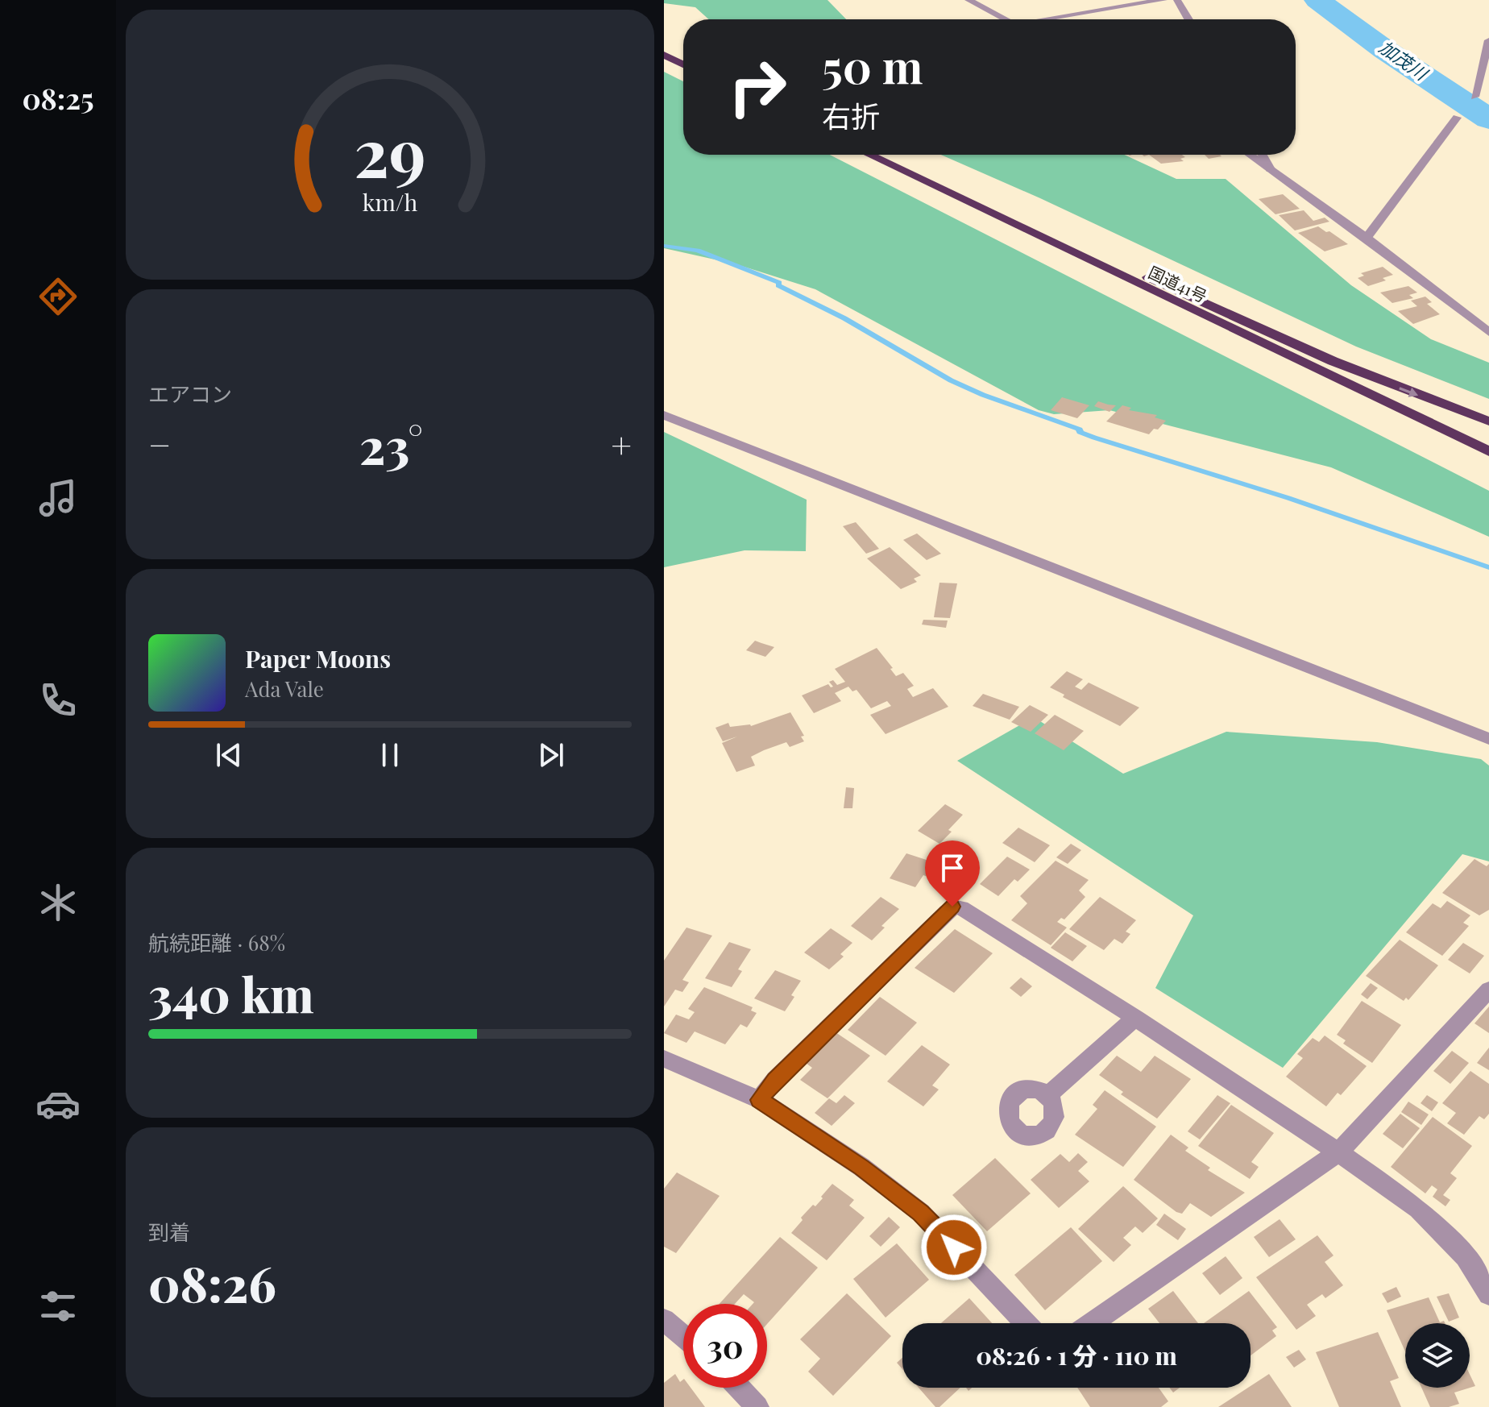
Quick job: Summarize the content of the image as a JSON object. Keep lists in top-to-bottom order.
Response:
{
  "streets": {
    "highway": ["国道41号"]
  },
  "water": ["加茂川"],
  "page": {
    "tabs": "08:25",
    "turn": ["50 m", "右折"],
    "tile": [
      "エアコン",
      ["航続距離 · 68%", "340 km"],
      ["到着", "08:26"]
    ],
    "heat": ["−", "23°", "+"],
    "song": ["Paper Moons", "Ada Vale"],
    "limit": "30",
    "trip": "08:26 · 1 分 · 110 m",
    "gauge": ["29", "km/h"]
  }
}
